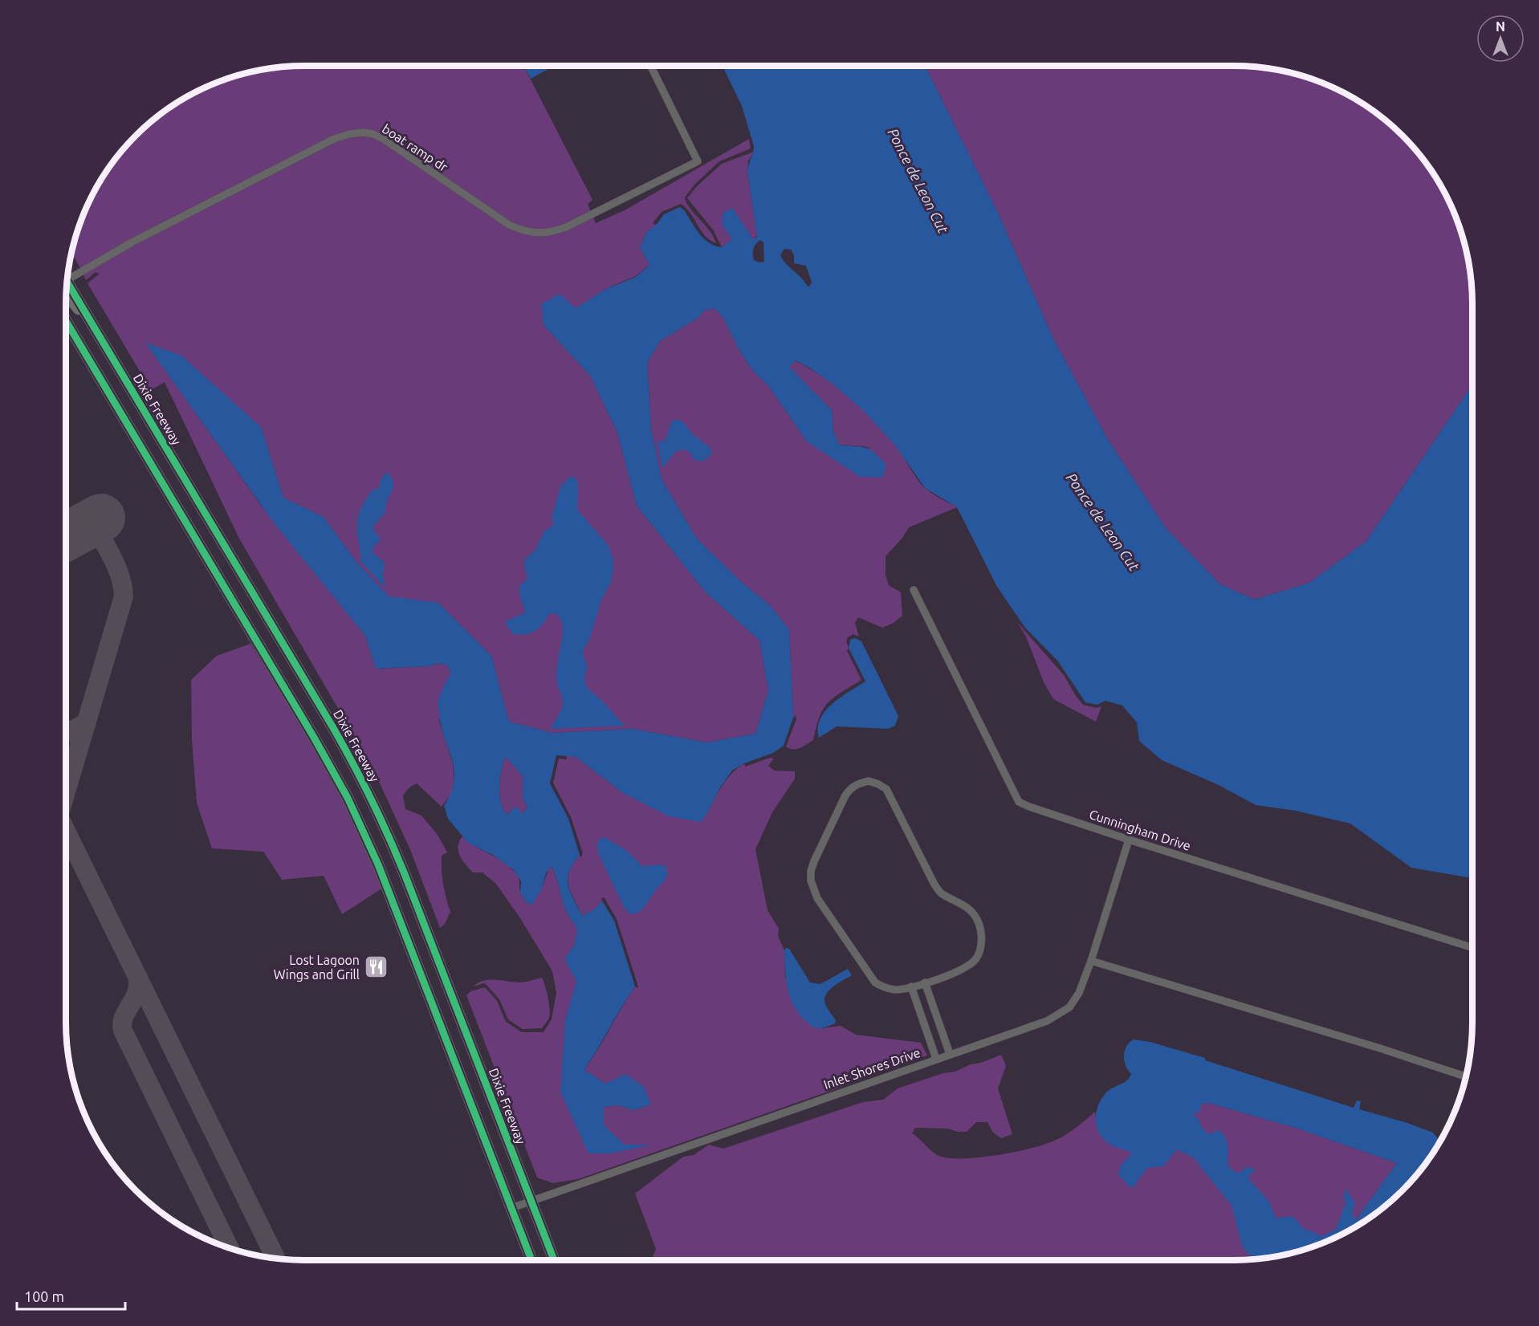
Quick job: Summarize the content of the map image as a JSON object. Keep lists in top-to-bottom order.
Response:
{
  "streets": {
    "main road": ["Dixie Freeway"],
    "street": ["boat ramp dr", "Cunningham Drive", "Inlet Shores Drive"]
  },
  "crossings": [
    ["Dixie Freeway", "Inlet Shores Drive"],
    ["Cunningham Drive", "Inlet Shores Drive"]
  ],
  "water": ["Ponce de Leon Cut"],
  "places": {
    "restaurant": ["Lost Lagoon Wings and Grill"]
  },
  "scale_bar": "100 m",
  "north": "top"
}
